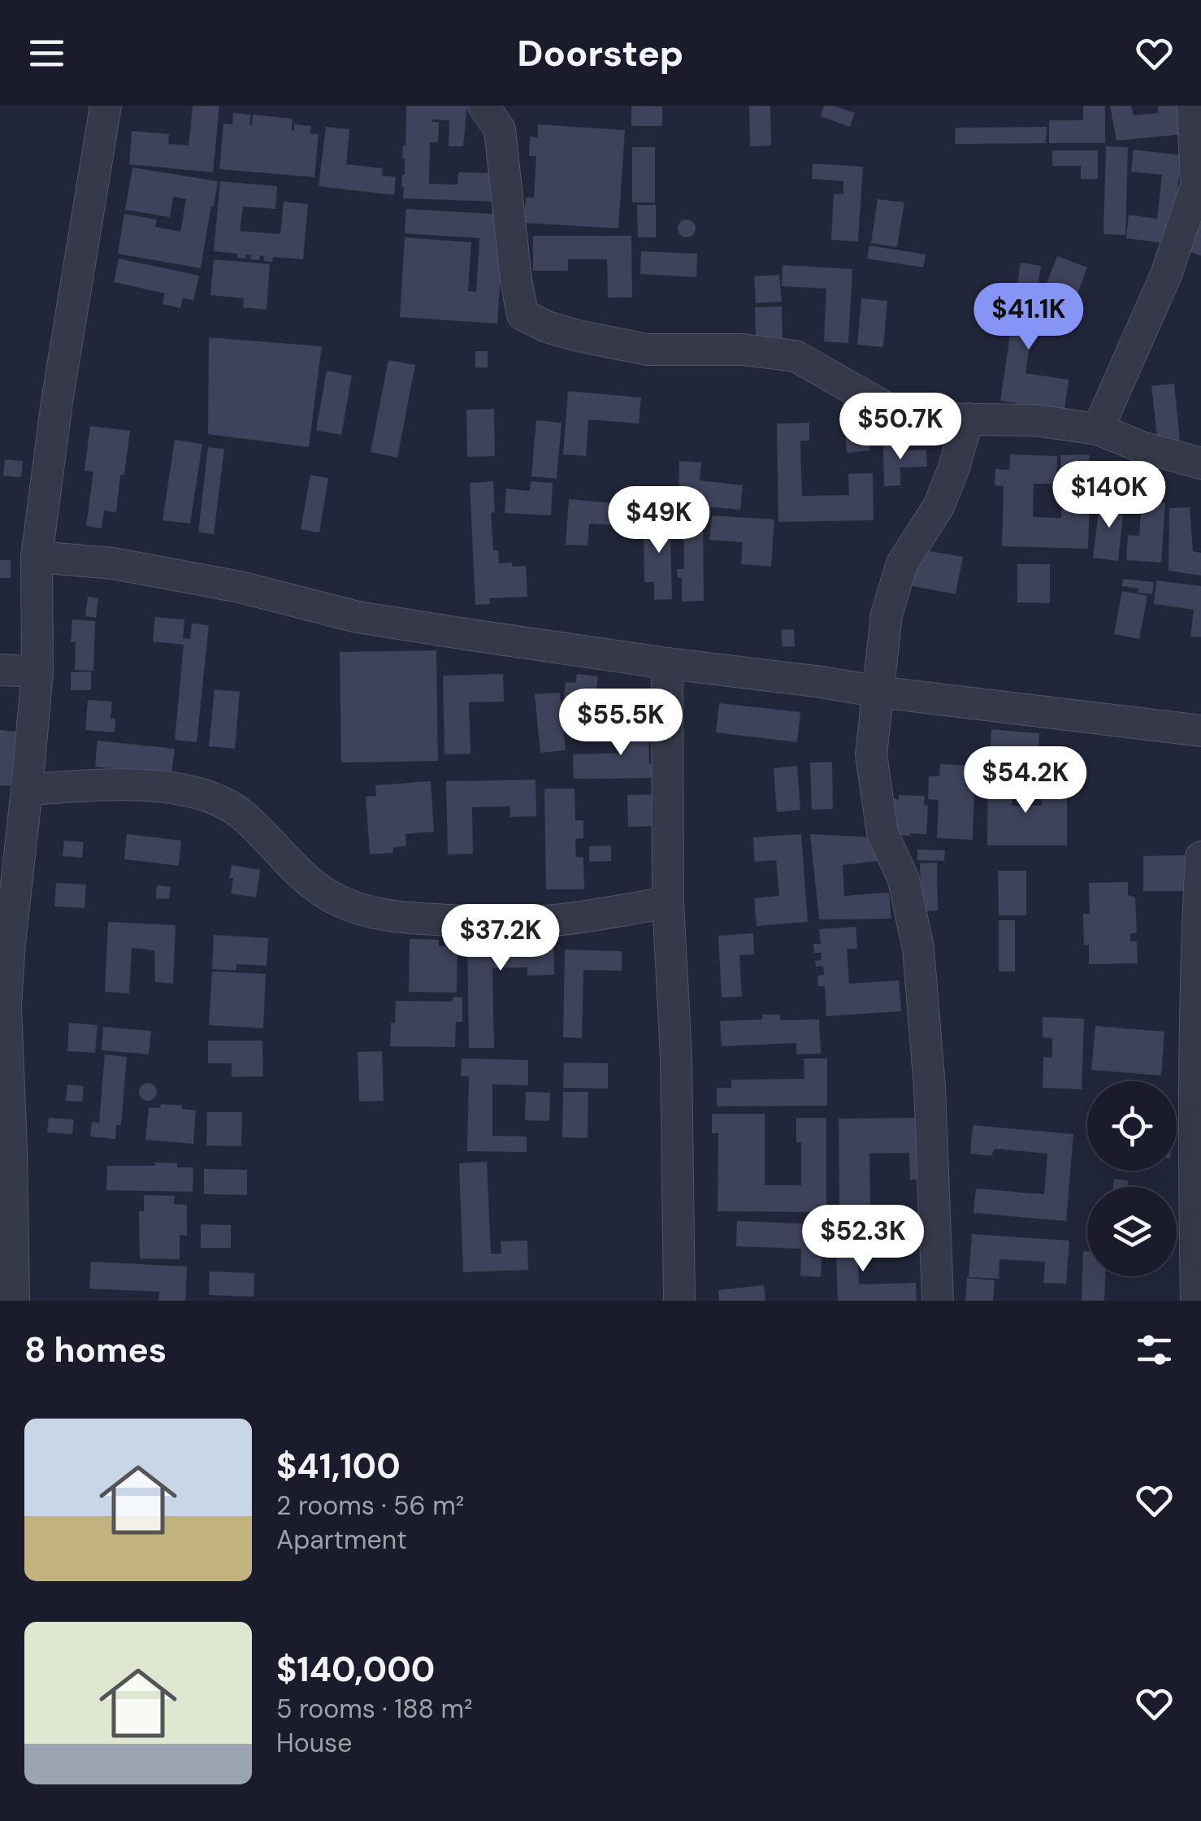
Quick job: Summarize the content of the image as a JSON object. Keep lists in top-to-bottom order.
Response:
{
  "page": {
    "header": "Doorstep",
    "price": [
      "$41.1K",
      "$50.7K",
      "$140K",
      "$49K",
      "$55.5K",
      "$54.2K",
      "$37.2K",
      "$52.3K"
    ],
    "heading": "8 homes",
    "list": [
      {
        "name": "$41,100",
        "note": "2 rooms · 56 m² · Apartment"
      },
      {
        "name": "$140,000",
        "note": "5 rooms · 188 m² · House"
      }
    ]
  }
}
